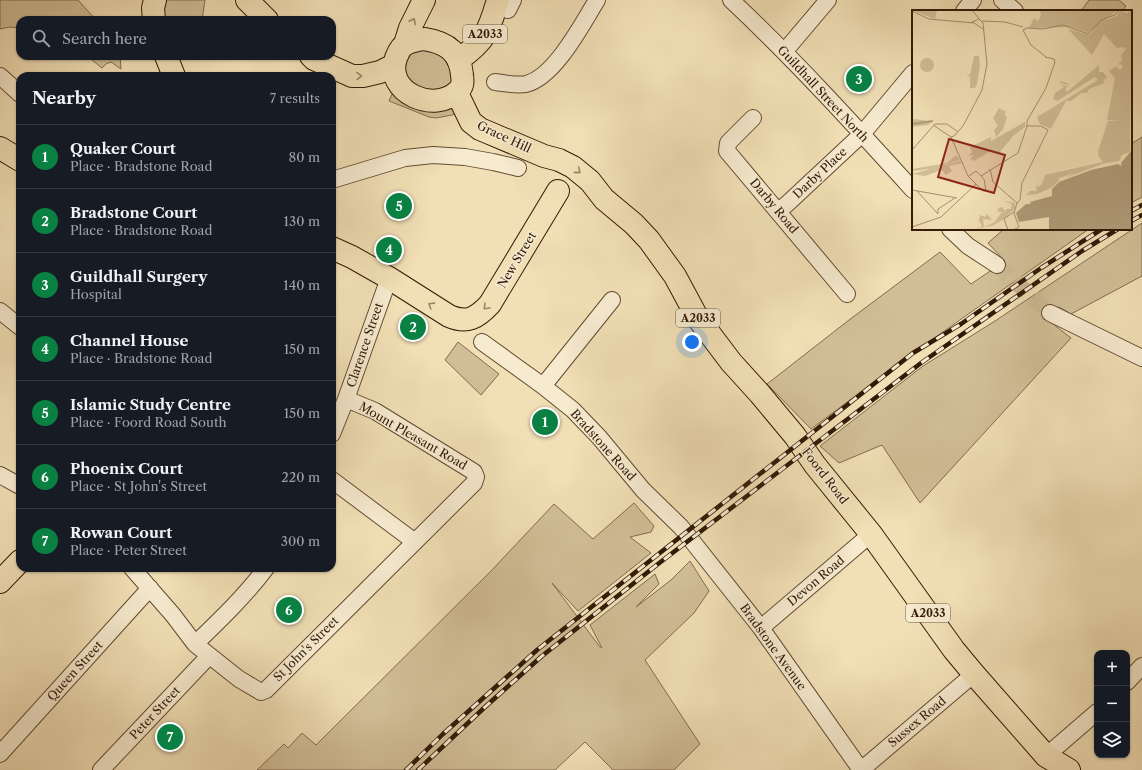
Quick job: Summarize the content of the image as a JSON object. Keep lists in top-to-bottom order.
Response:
{
  "streets": {
    "main road": [
      "A2033",
      "Grace Hill",
      "New Street",
      "Foord Road"
    ],
    "street": [
      "Guildhall Street North",
      "Darby Place",
      "Darby Road",
      "Clarence Street",
      "Mount Pleasant Road",
      "Bradstone Road",
      "Devon Road",
      "Bradstone Avenue",
      "St John's Street",
      "Queen Street",
      "Peter Street",
      "Sussex Road"
    ]
  },
  "crossings": [
    ["A2033", "Grace Hill"],
    ["Guildhall Street North", "Darby Place"],
    ["Grace Hill", "Foord Road"],
    ["Darby Place", "Darby Road"],
    ["New Street", "Clarence Street"],
    ["Clarence Street", "Mount Pleasant Road"],
    ["Mount Pleasant Road", "St John's Street"],
    ["Bradstone Road", "Bradstone Avenue"],
    ["Foord Road", "Devon Road"],
    ["Foord Road", "Sussex Road"],
    ["Devon Road", "Bradstone Avenue"],
    ["Bradstone Avenue", "Sussex Road"],
    ["St John's Street", "Queen Street"],
    ["St John's Street", "Peter Street"]
  ],
  "one_way": ["Grace Hill"],
  "page": {
    "search": "Search here",
    "pins": [
      "3",
      "5",
      "4",
      "2",
      "1",
      "6",
      "7"
    ],
    "heading": ["Nearby", "7 results"],
    "list": [
      {
        "mark": "1",
        "name": "Quaker Court",
        "note": "Place · Bradstone Road",
        "value": "80 m"
      },
      {
        "mark": "2",
        "name": "Bradstone Court",
        "note": "Place · Bradstone Road",
        "value": "130 m"
      },
      {
        "mark": "3",
        "name": "Guildhall Surgery",
        "note": "Hospital",
        "value": "140 m"
      },
      {
        "mark": "4",
        "name": "Channel House",
        "note": "Place · Bradstone Road",
        "value": "150 m"
      },
      {
        "mark": "5",
        "name": "Islamic Study Centre",
        "note": "Place · Foord Road South",
        "value": "150 m"
      },
      {
        "mark": "6",
        "name": "Phoenix Court",
        "note": "Place · St John's Street",
        "value": "220 m"
      },
      {
        "mark": "7",
        "name": "Rowan Court",
        "note": "Place · Peter Street",
        "value": "300 m"
      }
    ],
    "map_buttons": ["+", "−"]
  }
}
